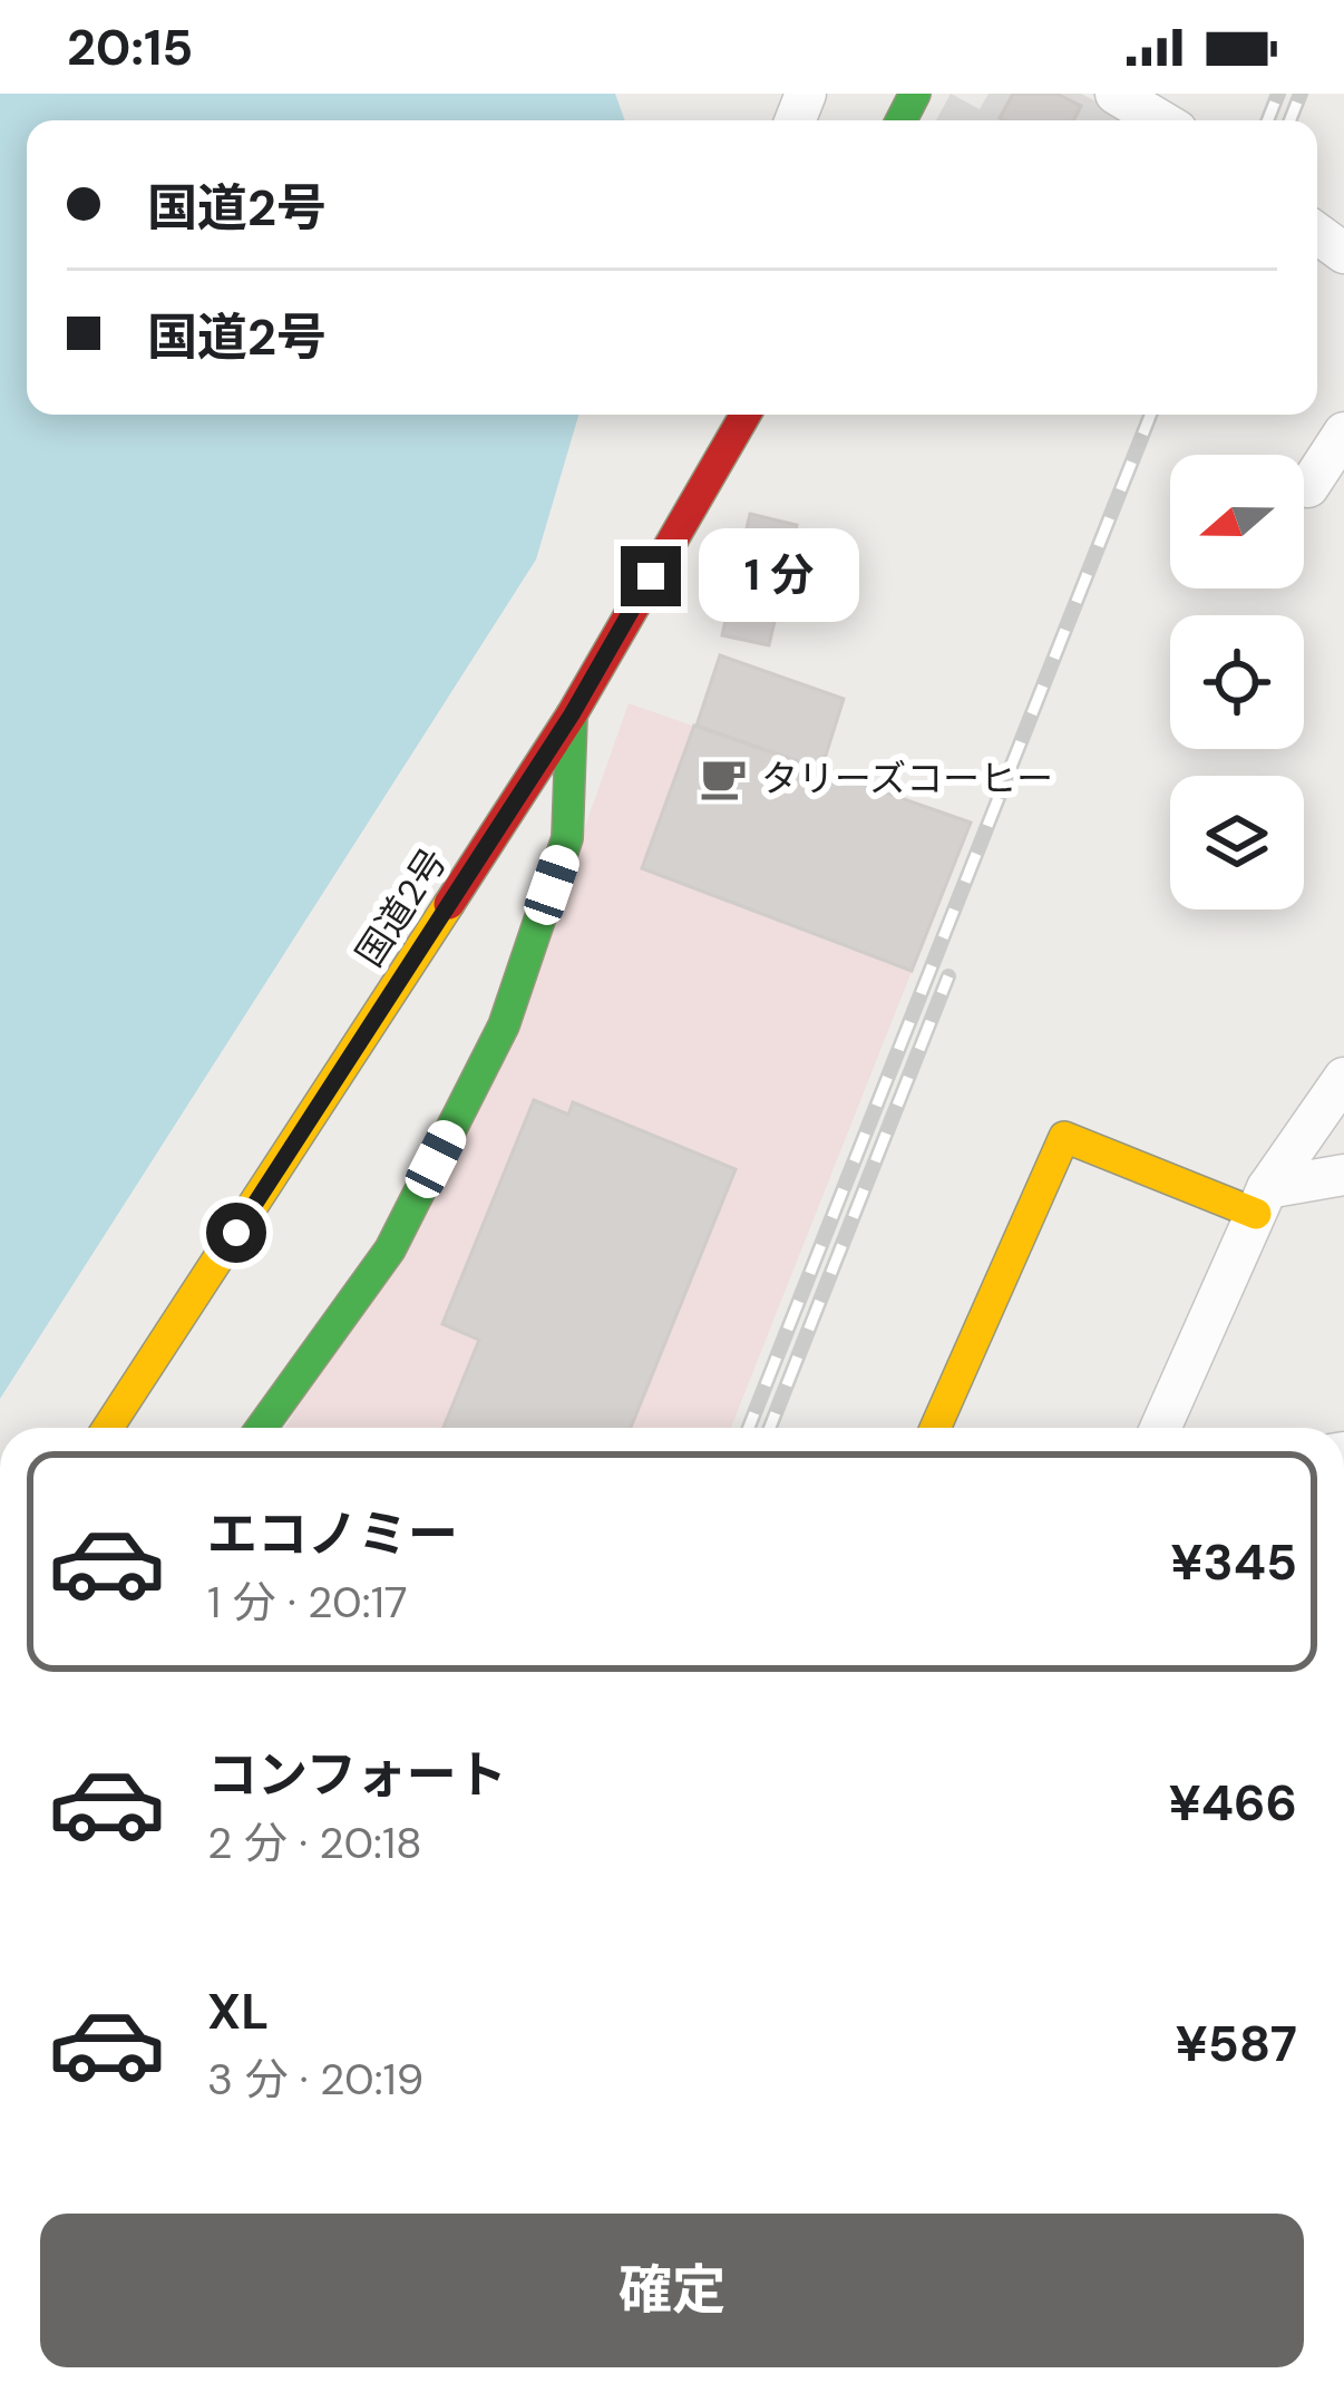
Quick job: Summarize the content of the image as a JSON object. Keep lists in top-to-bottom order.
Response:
{
  "streets": {
    "main road": ["国道2号"]
  },
  "places": {
    "cafe": ["タリーズコーヒー"]
  },
  "north": "left",
  "page": {
    "status": "20:15",
    "banner": ["国道2号", "国道2号"],
    "bubble": "1 分",
    "list": [
      {
        "name": "エコノミー",
        "note": "1 分 · 20:17",
        "value": "¥345"
      },
      {
        "name": "コンフォート",
        "note": "2 分 · 20:18",
        "value": "¥466"
      },
      {
        "name": "XL",
        "note": "3 分 · 20:19",
        "value": "¥587"
      }
    ],
    "buttons": "確定"
  }
}
